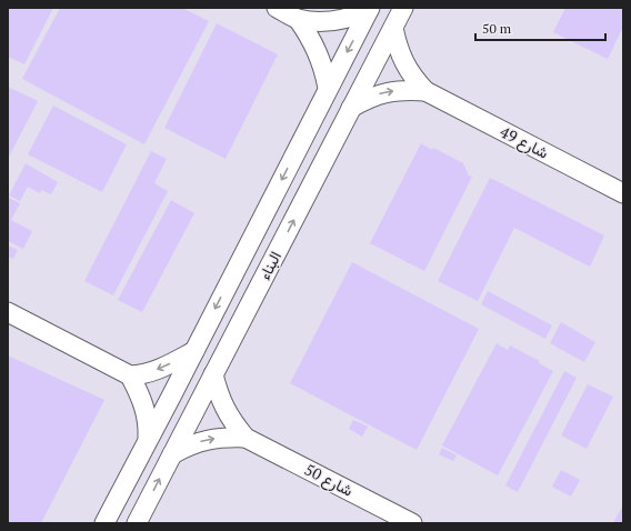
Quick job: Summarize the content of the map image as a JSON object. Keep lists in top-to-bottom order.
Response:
{
  "streets": {
    "street": ["شارع 49", "البناء", "شارع 50"]
  },
  "crossings": [
    ["شارع 49", "البناء"],
    ["البناء", "شارع 50"]
  ],
  "scale_bar": "50 m"
}
